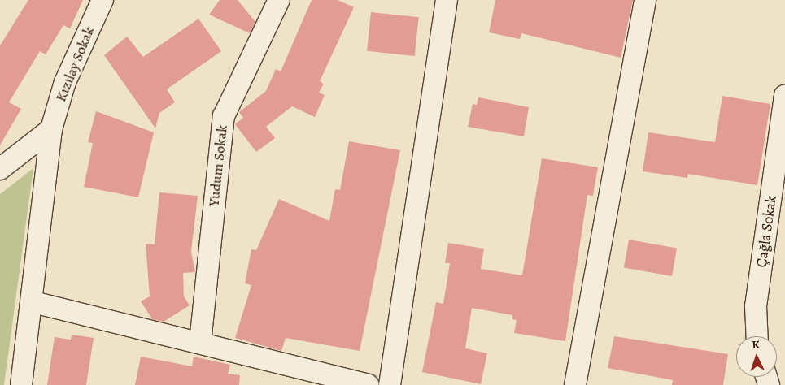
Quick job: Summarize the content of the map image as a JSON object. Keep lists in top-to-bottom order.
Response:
{
  "streets": {
    "street": ["Kızılay Sokak", "Yudum Sokak", "Çağla Sokak"]
  },
  "north": "top"
}
